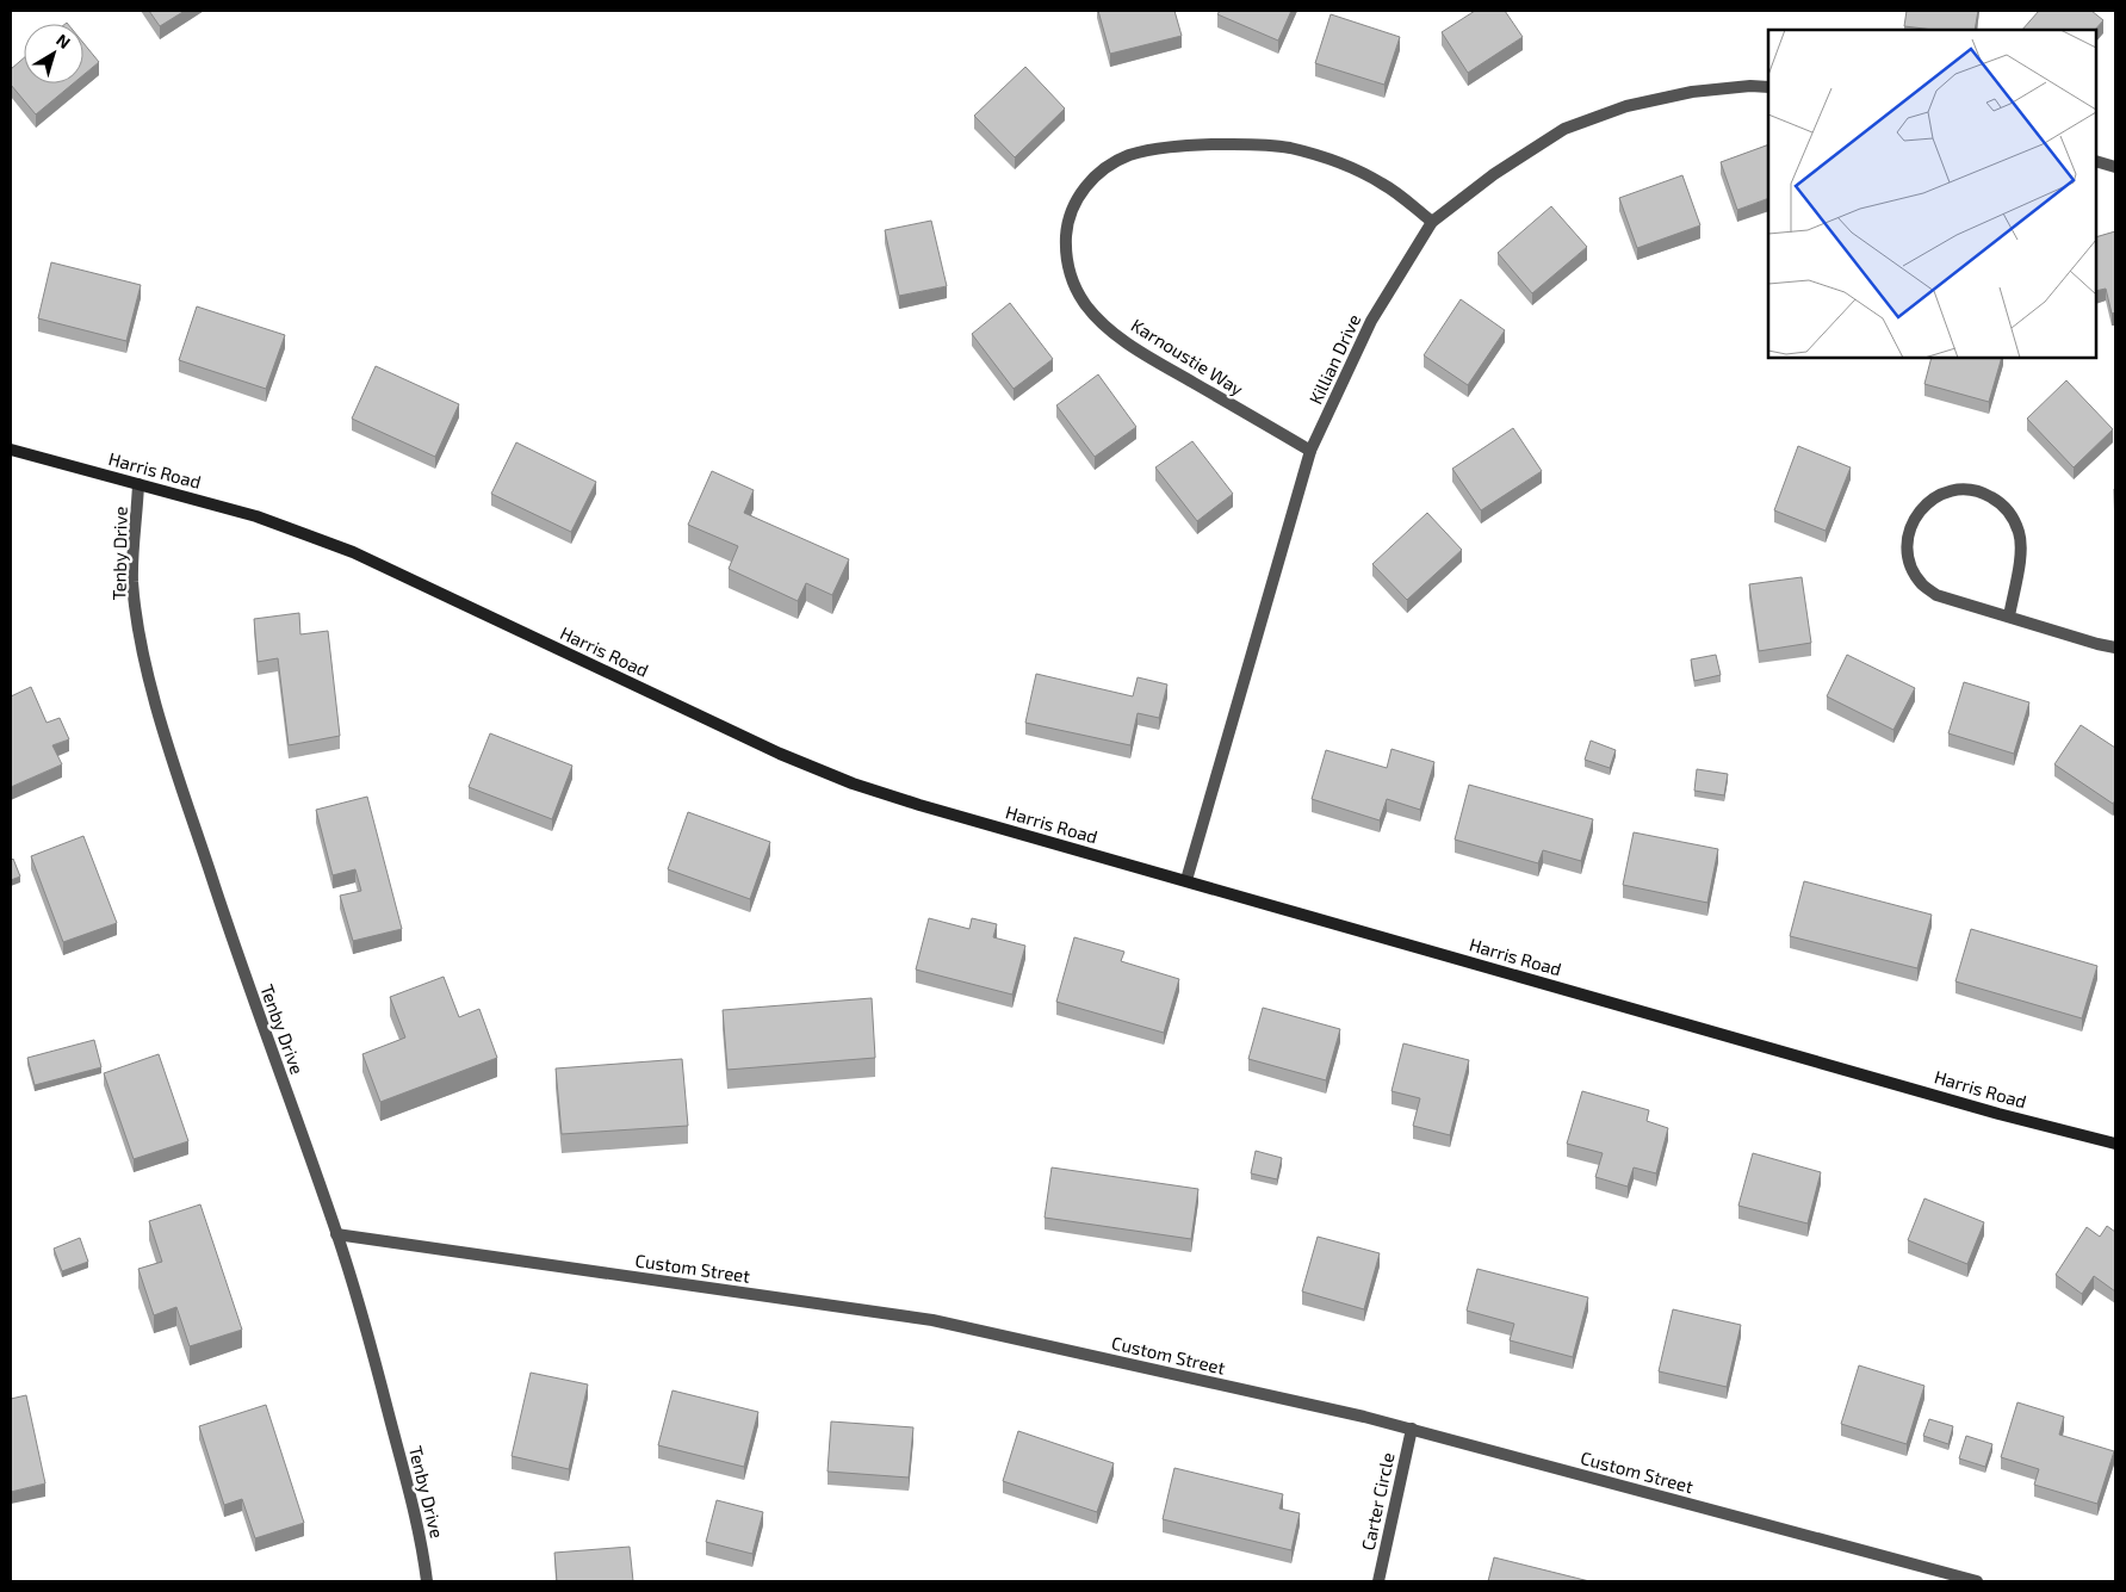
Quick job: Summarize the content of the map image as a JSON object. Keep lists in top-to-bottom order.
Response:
{
  "streets": {
    "street": [
      "Karnoustie Way",
      "Killian Drive",
      "Harris Road",
      "Tenby Drive",
      "Custom Street",
      "Carter Circle"
    ]
  },
  "crossings": [
    ["Karnoustie Way", "Killian Drive"],
    ["Killian Drive", "Harris Road"],
    ["Harris Road", "Tenby Drive"],
    ["Tenby Drive", "Custom Street"],
    ["Custom Street", "Carter Circle"]
  ],
  "north": "top right"
}
